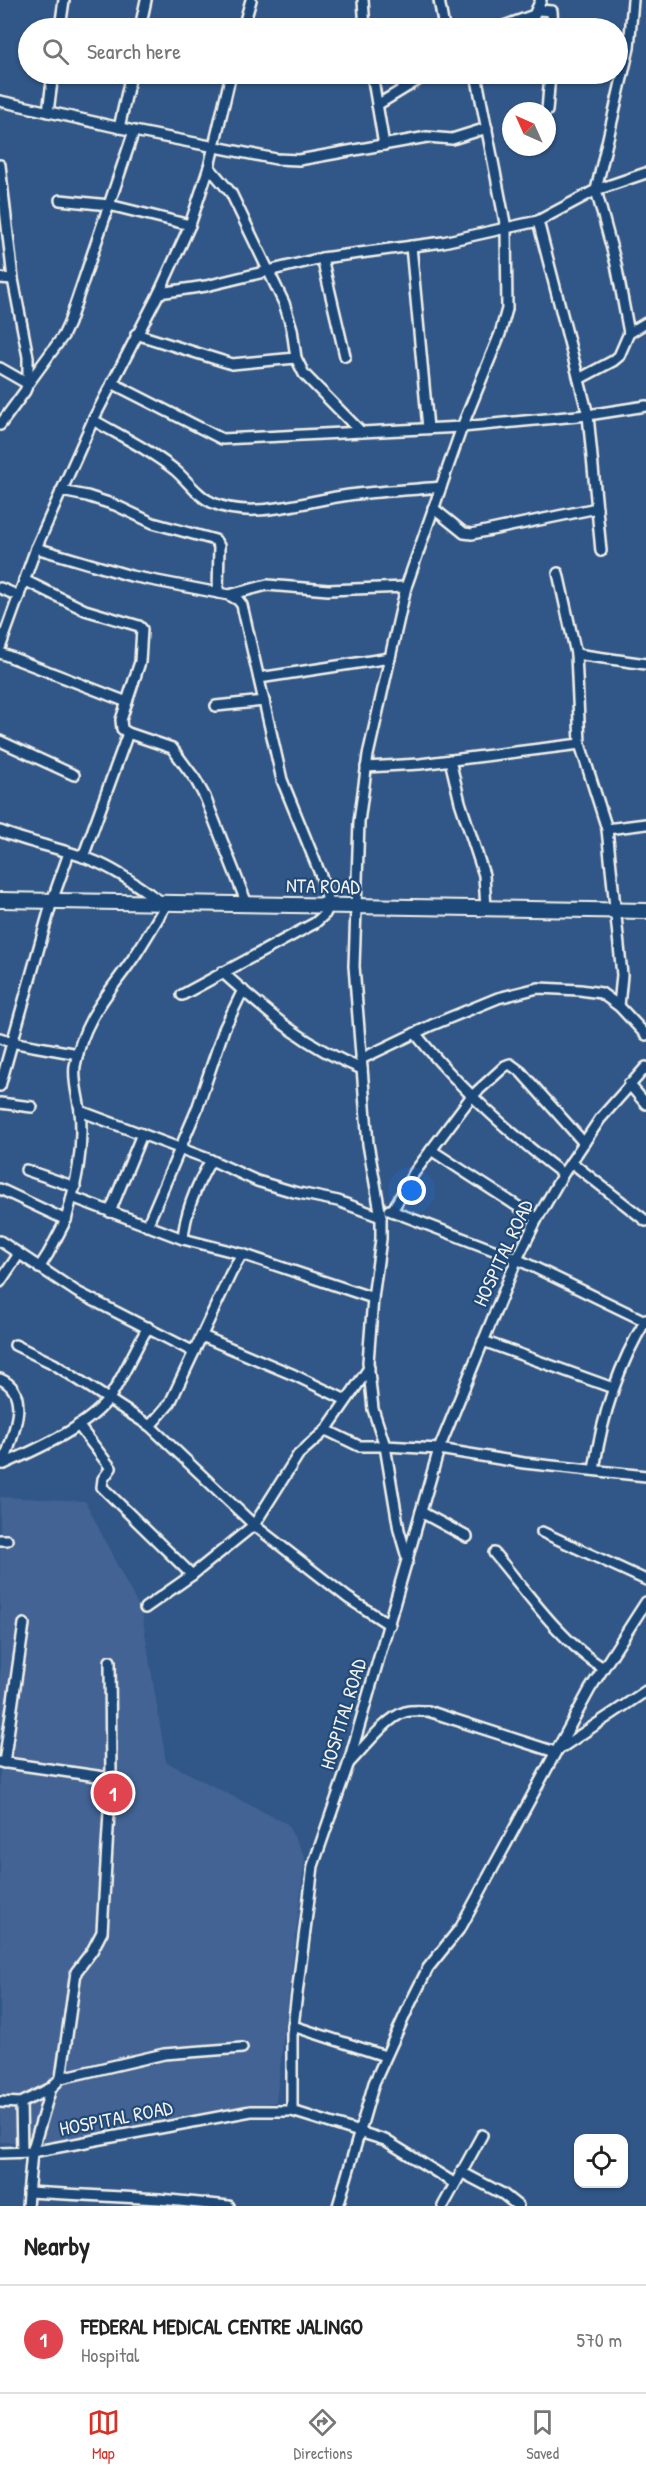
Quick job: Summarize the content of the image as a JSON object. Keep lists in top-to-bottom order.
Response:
{
  "streets": {
    "street": ["NTA ROAD", "HOSPITAL ROAD"]
  },
  "north": "top left",
  "page": {
    "search": "Search here",
    "pins": "1",
    "heading": "Nearby",
    "list": [
      {
        "mark": "1",
        "name": "FEDERAL MEDICAL CENTRE JALINGO",
        "note": "Hospital",
        "value": "570 m"
      }
    ],
    "nav": ["Map", "Directions", "Saved"]
  }
}
